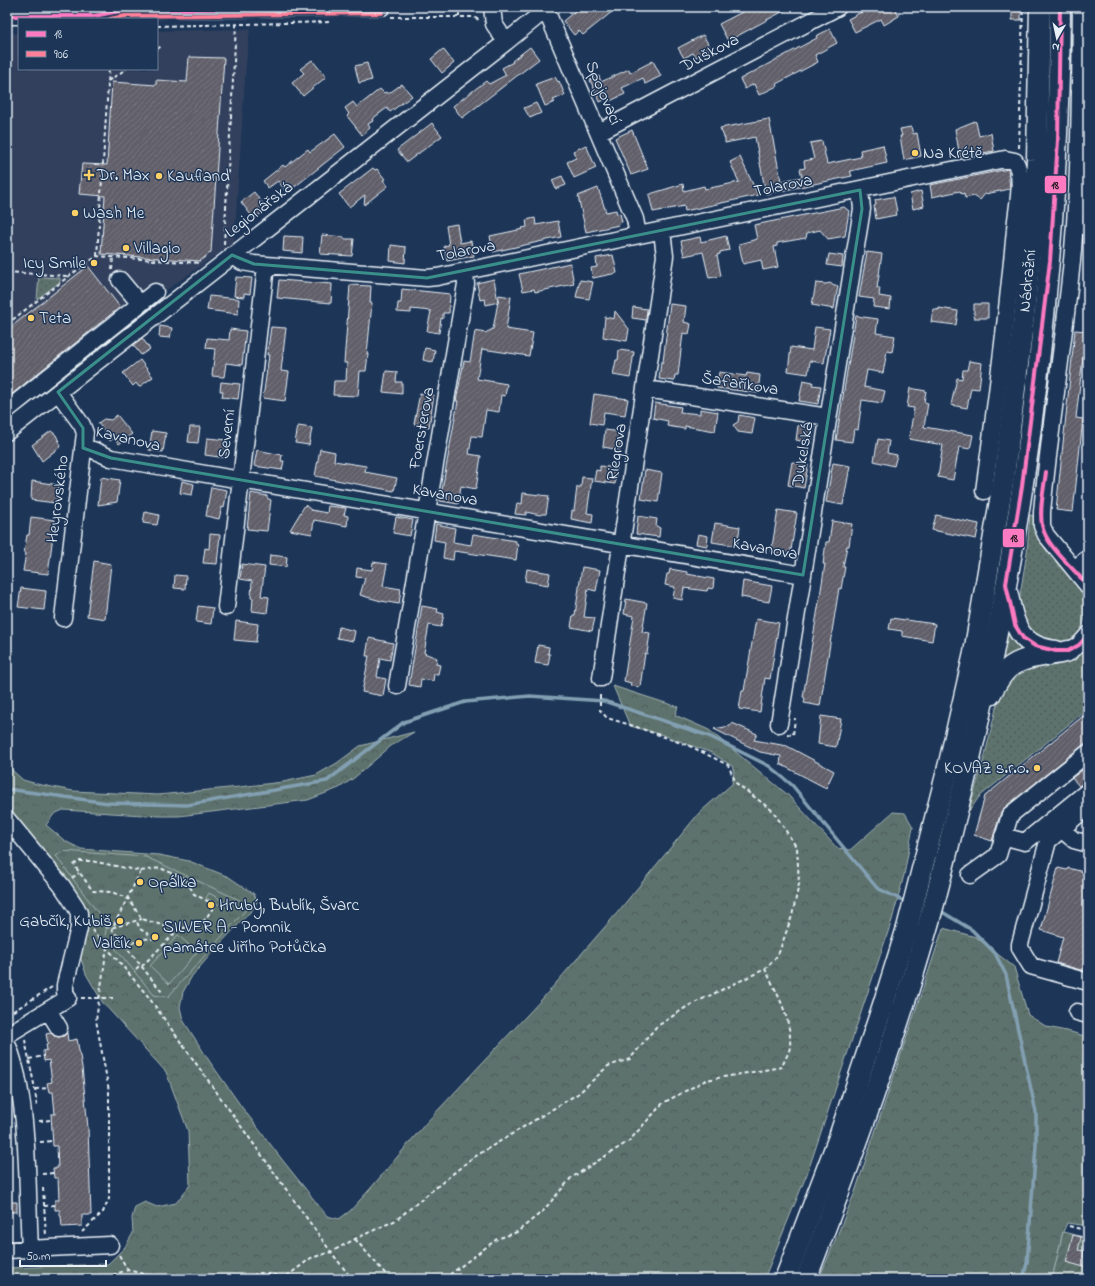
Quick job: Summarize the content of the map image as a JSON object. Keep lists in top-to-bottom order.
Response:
{
  "streets": {
    "main road": ["Nádražní"],
    "street": [
      "Duškova",
      "Spojovací",
      "Tolarova",
      "Legionářská",
      "Šafaříkova",
      "Foersterova",
      "Severní",
      "Kavanova",
      "Riegrova",
      "Dukelská",
      "Heyrovského"
    ]
  },
  "crossings": [
    ["Duškova", "Spojovací"],
    ["Spojovací", "Tolarova"],
    ["Spojovací", "Legionářská"],
    ["Tolarova", "Legionářská"],
    ["Tolarova", "Foersterova"],
    ["Tolarova", "Severní"],
    ["Tolarova", "Riegrova"],
    ["Tolarova", "Dukelská"],
    ["Legionářská", "Heyrovského"],
    ["Šafaříkova", "Riegrova"],
    ["Šafaříkova", "Dukelská"],
    ["Foersterova", "Kavanova"],
    ["Severní", "Kavanova"],
    ["Kavanova", "Riegrova"],
    ["Kavanova", "Dukelská"],
    ["Kavanova", "Heyrovského"]
  ],
  "places": {
    "other": [
      "Na Krétě",
      "Kaufland",
      "Wash Me",
      "Villagio",
      "Icy Smile",
      "Teta",
      "KOVAZ s.r.o.",
      "Opálka",
      "Hrubý, Bublík, Švarc",
      "Gabčík, Kubiš",
      "SILVER A - Pomnik památce Jiřího Potůčka",
      "Valčík"
    ],
    "health": ["Dr. Max"]
  },
  "lines": ["transit line 18", "transit line 906"],
  "legend": ["18", "906"],
  "scale_bar": "50 m",
  "north": "bottom"
}
